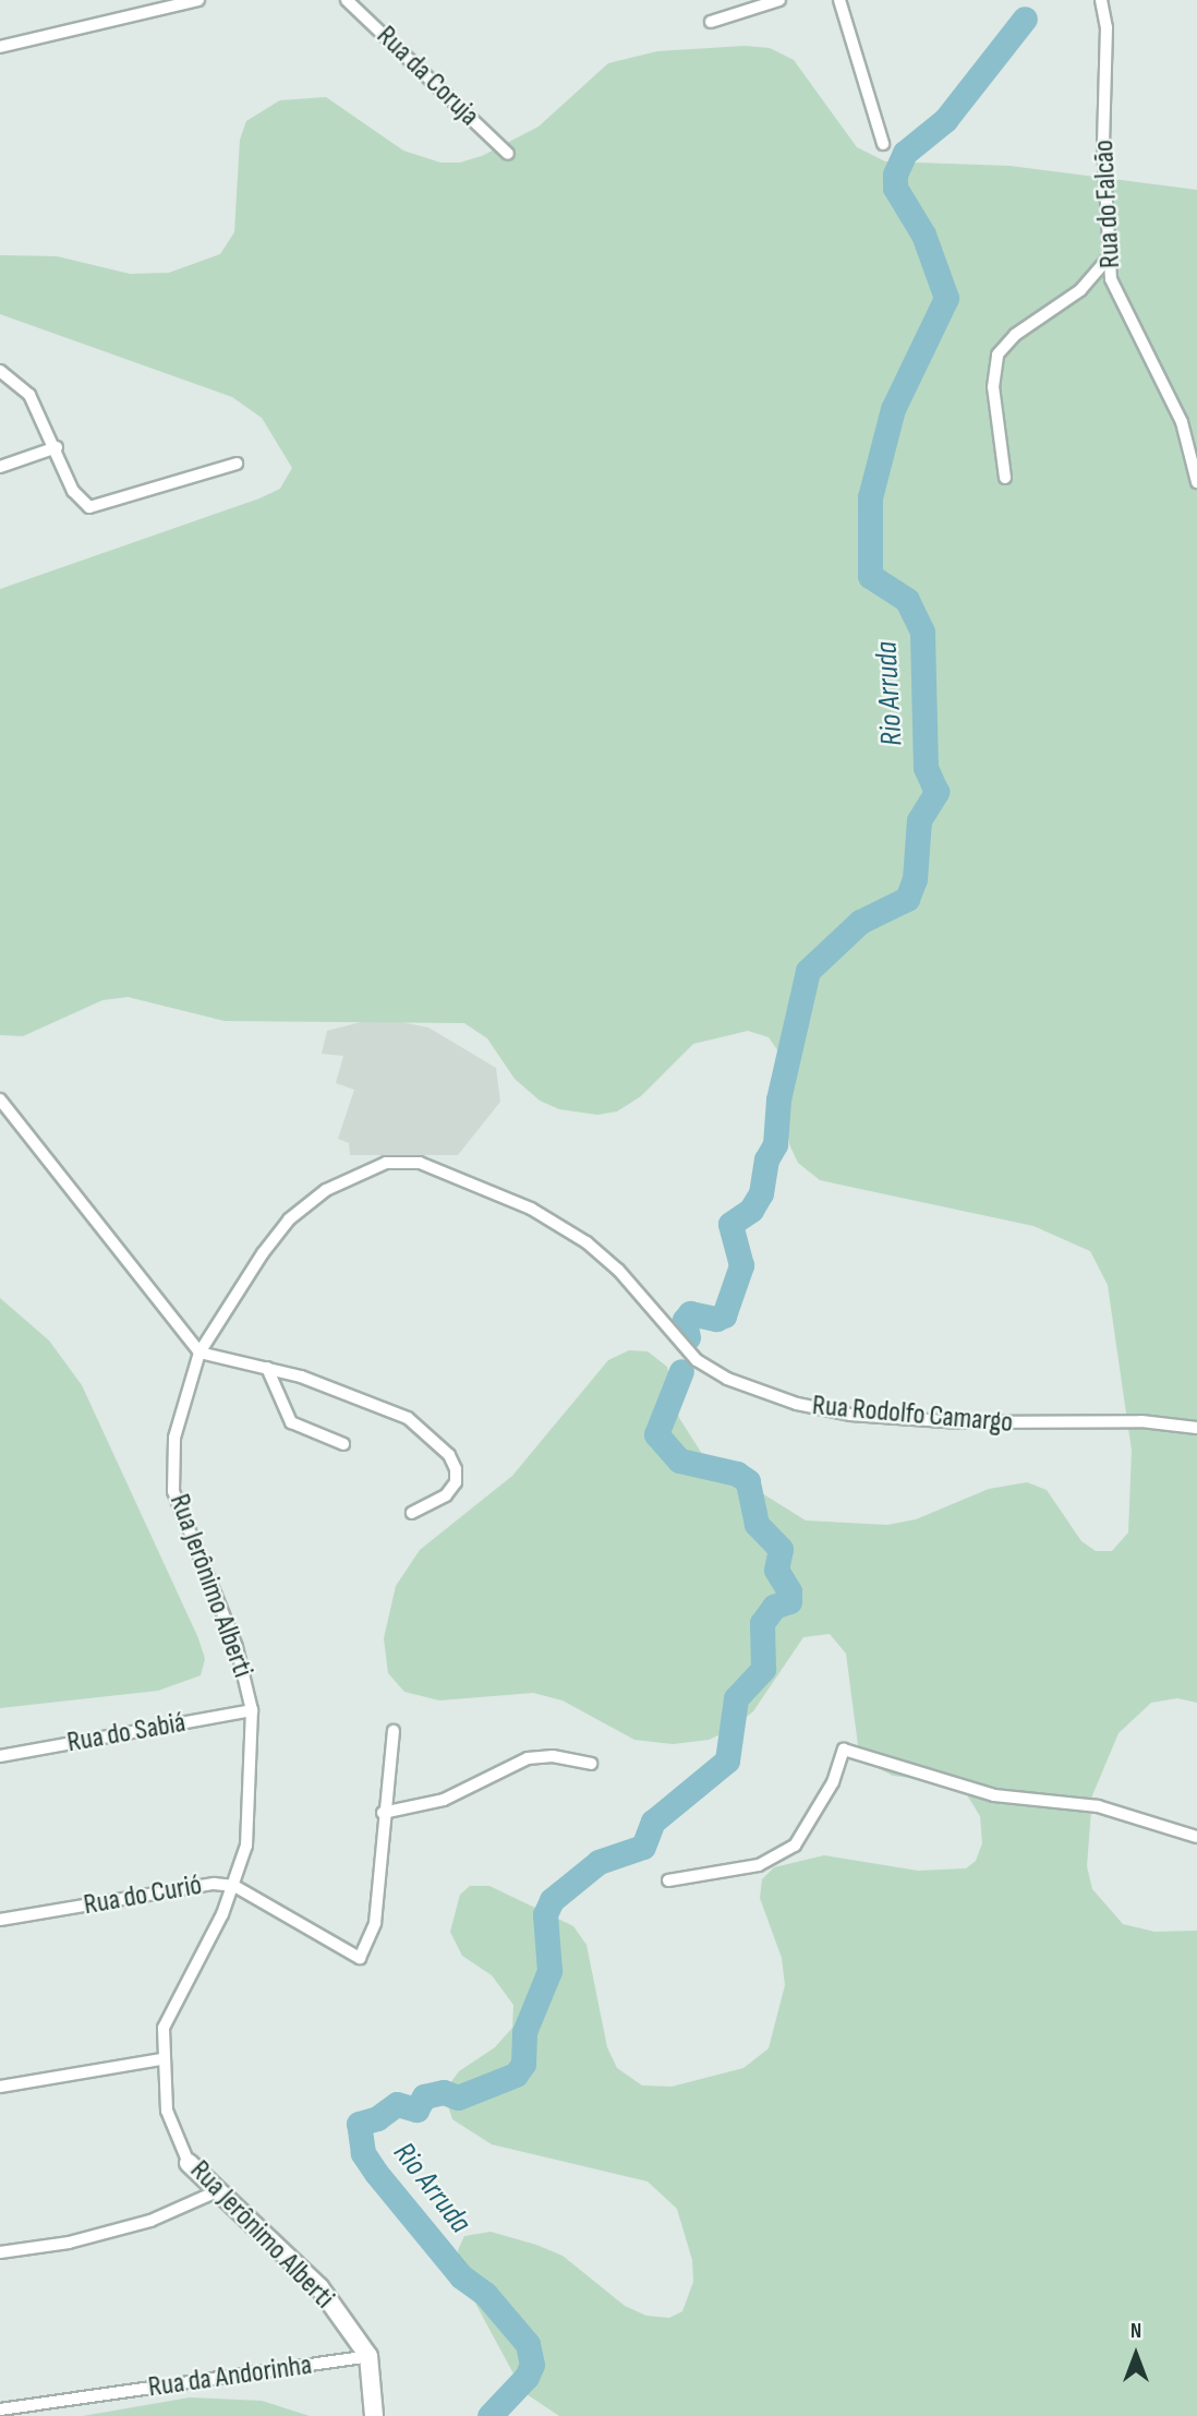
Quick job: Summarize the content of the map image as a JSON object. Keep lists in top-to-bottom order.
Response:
{
  "streets": {
    "street": [
      "Rua da Coruja",
      "Rua do Falcão",
      "Rua Rodolfo Camargo",
      "Rua Jerônimo Alberti",
      "Rua do Sabiá",
      "Rua do Curió",
      "Rua da Andorinha"
    ]
  },
  "crossings": [
    ["Rua Rodolfo Camargo", "Rua Jerônimo Alberti"],
    ["Rua Jerônimo Alberti", "Rua do Sabiá"],
    ["Rua Jerônimo Alberti", "Rua do Curió"],
    ["Rua Jerônimo Alberti", "Rua da Andorinha"]
  ],
  "water": ["Rio Arruda"],
  "north": "top"
}
